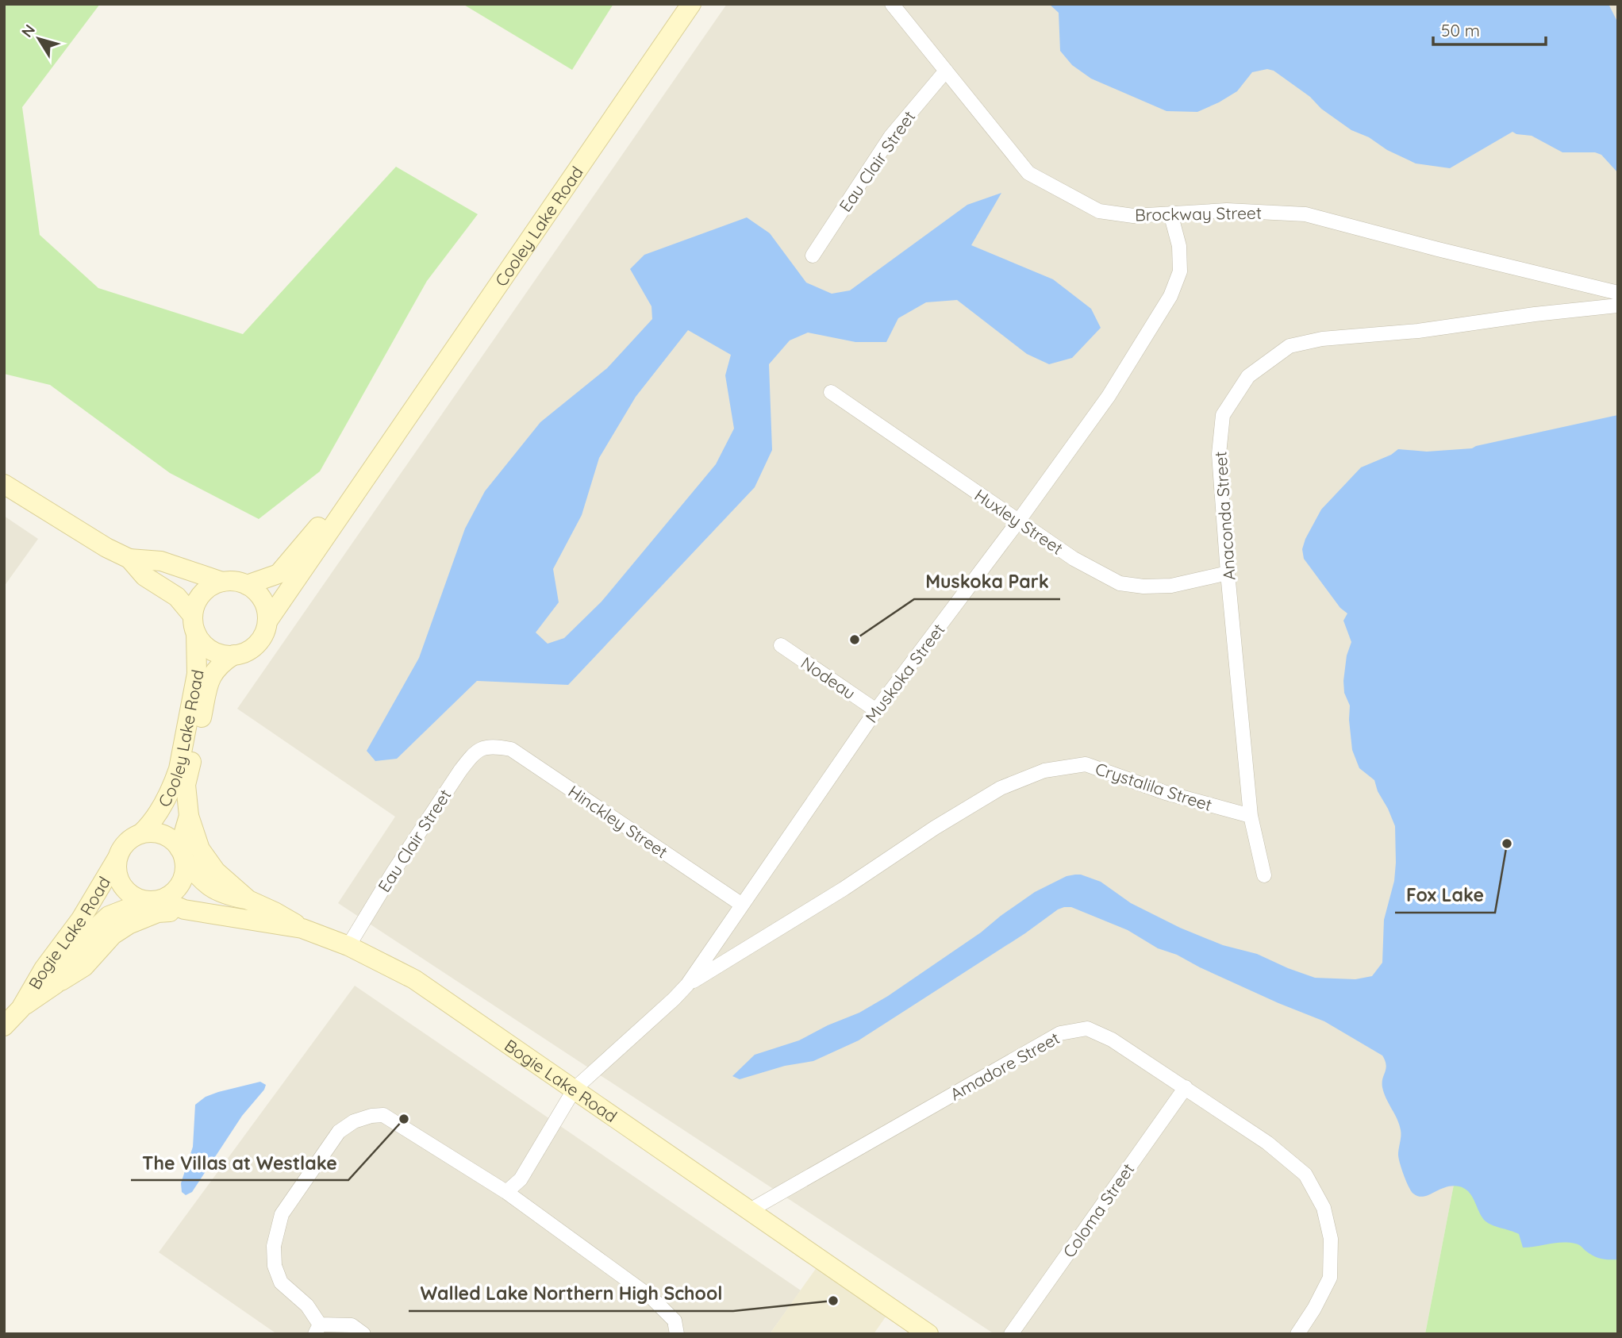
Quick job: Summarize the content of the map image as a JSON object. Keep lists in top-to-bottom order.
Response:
{
  "streets": {
    "street": [
      "Eau Clair Street",
      "Brockway Street",
      "Cooley Lake Road",
      "Anaconda Street",
      "Huxley Street",
      "Muskoka Street",
      "Nodeau",
      "Crystalila Street",
      "Hinckley Street",
      "Bogie Lake Road",
      "Amadore Street",
      "Coloma Street"
    ]
  },
  "crossings": [
    ["Eau Clair Street", "Brockway Street"],
    ["Eau Clair Street", "Hinckley Street"],
    ["Eau Clair Street", "Bogie Lake Road"],
    ["Brockway Street", "Muskoka Street"],
    ["Cooley Lake Road", "Bogie Lake Road"],
    ["Anaconda Street", "Huxley Street"],
    ["Anaconda Street", "Crystalila Street"],
    ["Huxley Street", "Muskoka Street"],
    ["Muskoka Street", "Nodeau"],
    ["Muskoka Street", "Crystalila Street"],
    ["Muskoka Street", "Hinckley Street"],
    ["Muskoka Street", "Bogie Lake Road"],
    ["Bogie Lake Road", "Amadore Street"],
    ["Amadore Street", "Coloma Street"]
  ],
  "places": [
    "Muskoka Park",
    "Fox Lake",
    "The Villas at Westlake",
    "Walled Lake Northern High School"
  ],
  "scale_bar": "50 m",
  "north": "top left"
}
